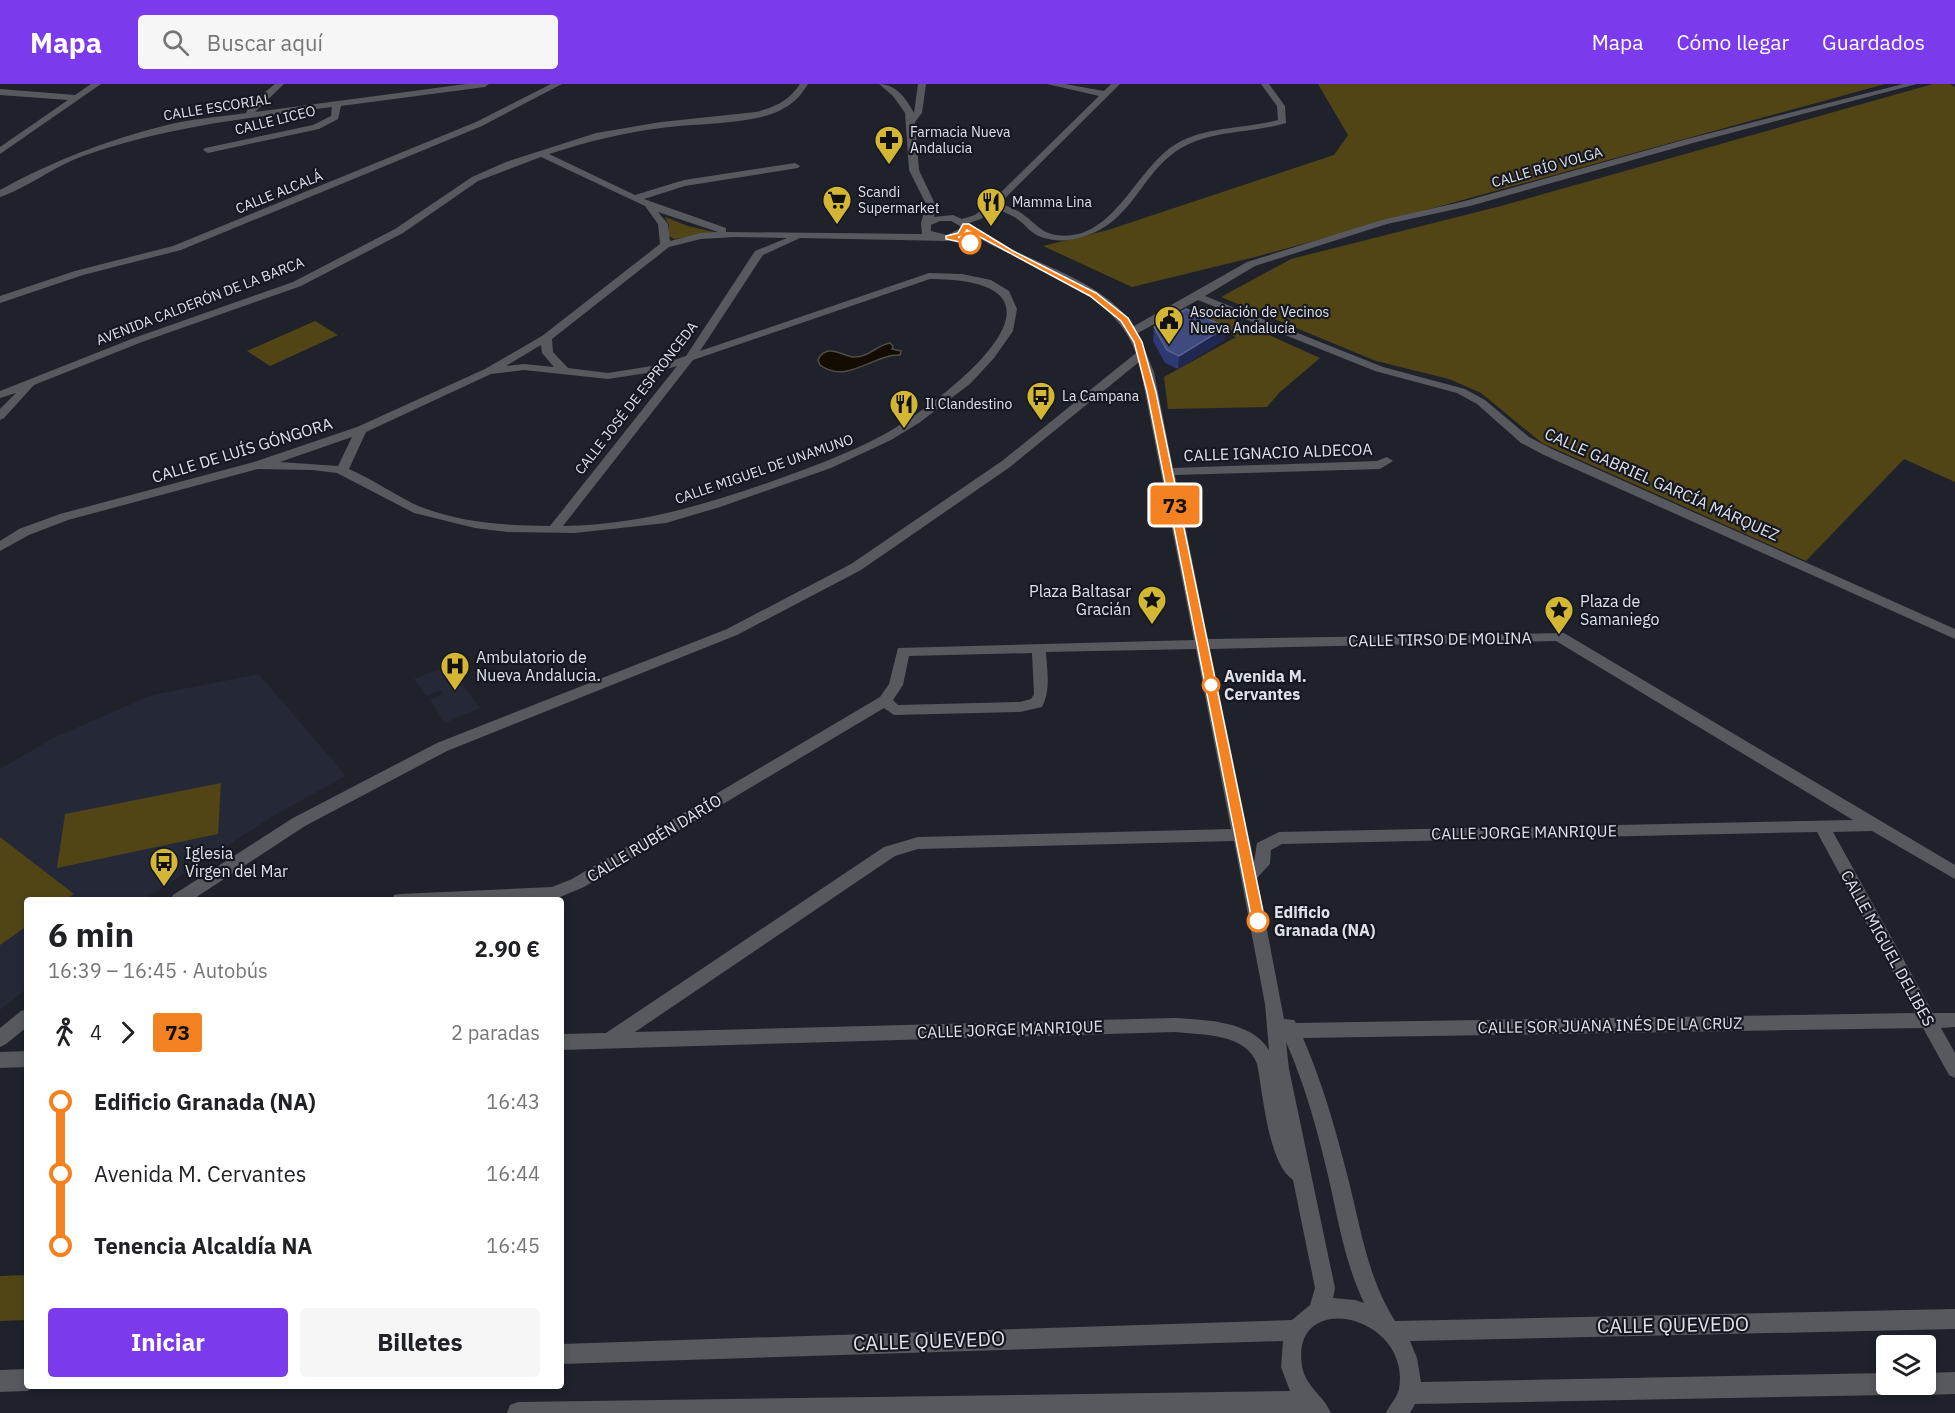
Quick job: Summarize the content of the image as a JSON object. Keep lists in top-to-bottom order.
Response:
{
  "streets": {
    "street": [
      "CALLE ESCORIAL",
      "CALLE LICEO",
      "CALLE RÍO VOLGA",
      "CALLE ALCALÁ",
      "AVENIDA CALDERÓN DE LA BARCA",
      "CALLE JOSÉ DE ESPRONCEDA",
      "CALLE DE LUÍS GÓNGORA",
      "CALLE IGNACIO ALDECOA",
      "CALLE MIGUEL DE UNAMUNO",
      "CALLE GABRIEL GARCÍA MÁRQUEZ",
      "CALLE TIRSO DE MOLINA",
      "CALLE JORGE MANRIQUE",
      "CALLE RUBÉN DARÍO",
      "CALLE MIGUEL DELIBES",
      "CALLE SOR JUANA INÉS DE LA CRUZ",
      "CALLE QUEVEDO"
    ]
  },
  "crossings": [
    ["CALLE ESCORIAL", "CALLE LICEO"],
    ["CALLE RÍO VOLGA", "CALLE GABRIEL GARCÍA MÁRQUEZ"],
    ["CALLE JOSÉ DE ESPRONCEDA", "CALLE MIGUEL DE UNAMUNO"],
    ["CALLE DE LUÍS GÓNGORA", "CALLE MIGUEL DE UNAMUNO"],
    ["CALLE TIRSO DE MOLINA", "CALLE RUBÉN DARÍO"],
    ["CALLE JORGE MANRIQUE", "CALLE MIGUEL DELIBES"],
    ["CALLE MIGUEL DELIBES", "CALLE SOR JUANA INÉS DE LA CRUZ"]
  ],
  "places": {
    "pharmacy": ["Farmacia Nueva Andalucia"],
    "supermarket": ["Scandi Supermarket"],
    "restaurant": ["Mamma Lina", "Il Clandestino"],
    "public building": ["Asociación de Vecinos Nueva Andalucía"],
    "bus stop": ["La Campana", "Iglesia Virgen del Mar"],
    "place": ["Plaza Baltasar Gracián", "Plaza de Samaniego"],
    "other": ["Avenida M. Cervantes", "Edificio Granada (NA)"],
    "hospital": ["Ambulatorio de Nueva Andalucia."]
  },
  "lines": ["bus line 73"],
  "page": {
    "header": "Mapa",
    "search": "Buscar aquí",
    "nav": ["Mapa", "Cómo llegar", "Guardados"],
    "on_map": "73",
    "heading": ["6 min", "16:39 – 16:45 · Autobús", "2.90 €"],
    "legs": ["4", "73", "2 paradas"],
    "list": [
      {
        "name": "Edificio Granada (NA)",
        "value": "16:43"
      },
      {
        "name": "Avenida M. Cervantes",
        "value": "16:44"
      },
      {
        "name": "Tenencia Alcaldía NA",
        "value": "16:45"
      }
    ],
    "buttons": ["Iniciar", "Billetes"]
  }
}
